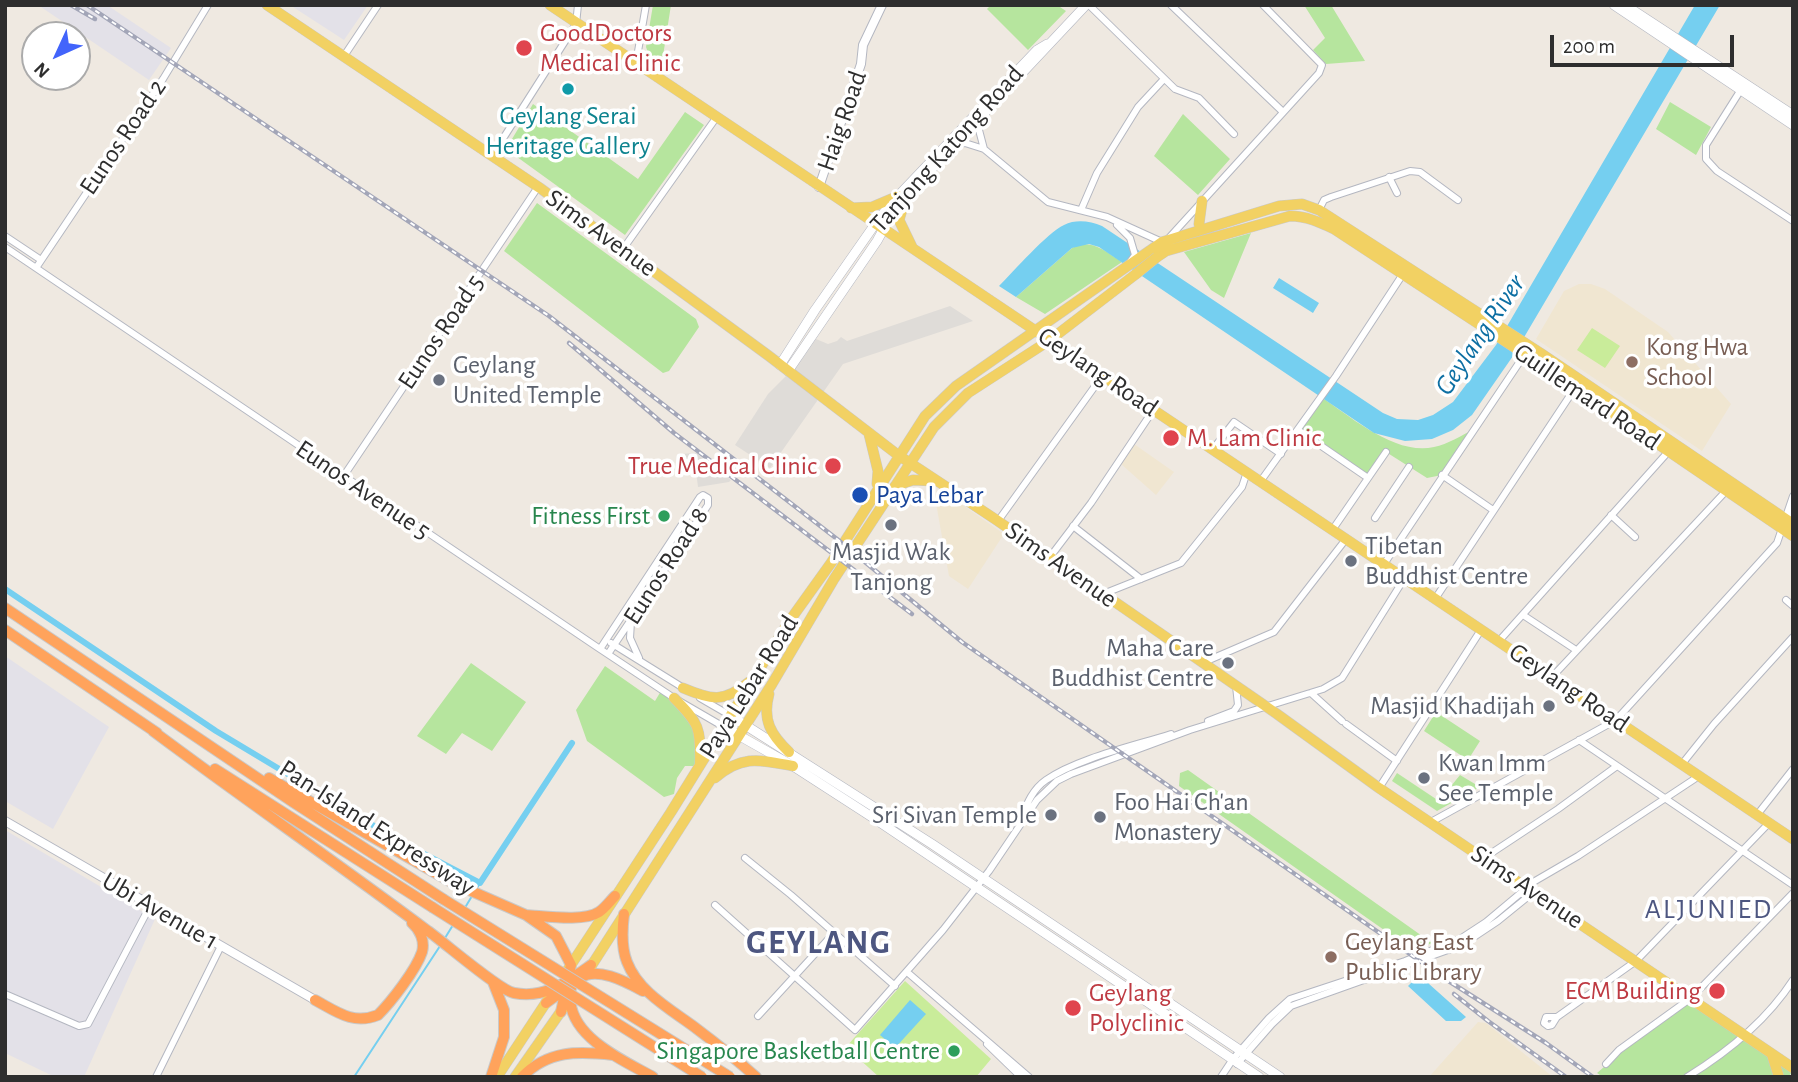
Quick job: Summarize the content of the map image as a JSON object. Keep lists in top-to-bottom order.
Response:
{
  "streets": {
    "highway": ["Pan-Island Expressway"],
    "main road": [
      "Tanjong Katong Road",
      "Sims Avenue",
      "Geylang Road",
      "Guillemard Road",
      "Paya Lebar Road"
    ],
    "street": [
      "Haig Road",
      "Eunos Road 2",
      "Eunos Road 5",
      "Eunos Avenue 5",
      "Eunos Road 8",
      "Ubi Avenue 1"
    ]
  },
  "crossings": [
    ["Haig Road", "Geylang Road"],
    ["Eunos Road 2", "Eunos Avenue 5"],
    ["Tanjong Katong Road", "Sims Avenue"],
    ["Tanjong Katong Road", "Geylang Road"],
    ["Sims Avenue", "Eunos Road 5"],
    ["Sims Avenue", "Paya Lebar Road"],
    ["Eunos Road 5", "Eunos Avenue 5"],
    ["Geylang Road", "Guillemard Road"],
    ["Geylang Road", "Paya Lebar Road"],
    ["Guillemard Road", "Paya Lebar Road"],
    ["Eunos Avenue 5", "Eunos Road 8"],
    ["Eunos Avenue 5", "Paya Lebar Road"]
  ],
  "districts": ["ALJUNIED", "GEYLANG"],
  "water": ["Geylang River"],
  "places": [
    "GoodDoctors Medical Clinic",
    "Geylang Serai Heritage Gallery",
    "Kong Hwa School",
    "Geylang United Temple",
    "M. Lam Clinic",
    "True Medical Clinic",
    "Paya Lebar",
    "Fitness First",
    "Masjid Wak Tanjong",
    "Tibetan Buddhist Centre",
    "Maha Care Buddhist Centre",
    "Masjid Khadijah",
    "Kwan Imm See Temple",
    "Sri Sivan Temple",
    "Foo Hai Ch'an Monastery",
    "Geylang East Public Library",
    "ECM Building",
    "Geylang Polyclinic",
    "Singapore Basketball Centre"
  ],
  "scale_bar": "200 m",
  "north": "bottom left"
}
